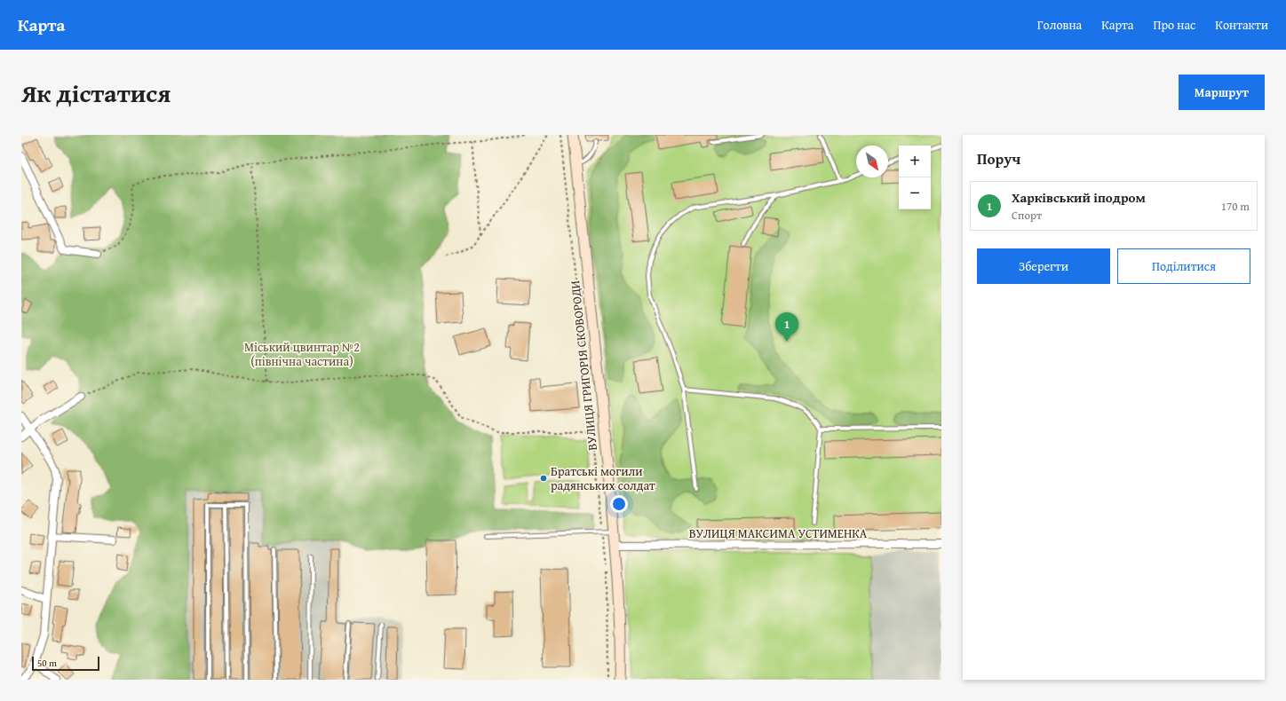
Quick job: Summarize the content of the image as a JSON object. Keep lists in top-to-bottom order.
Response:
{
  "streets": {
    "street": ["ВУЛИЦЯ ГРИГОРІЯ СКОВОРОДИ", "ВУЛИЦЯ МАКСИМА УСТИМЕНКА"]
  },
  "crossings": [
    ["ВУЛИЦЯ ГРИГОРІЯ СКОВОРОДИ", "ВУЛИЦЯ МАКСИМА УСТИМЕНКА"]
  ],
  "parks": ["Міський цвинтар №2 (північна частина)"],
  "places": ["Братські могили радянських солдат"],
  "scale_bar": "50 m",
  "north": "bottom right",
  "page": {
    "header": "Карта",
    "nav": [
      "Головна",
      "Карта",
      "Про нас",
      "Контакти"
    ],
    "title": "Як дістатися",
    "buttons": [
      "Маршрут",
      ["Зберегти", "Поділитися"]
    ],
    "heading": "Поруч",
    "map_buttons": ["+", "−"],
    "list": [
      {
        "mark": "1",
        "name": "Харківський іподром",
        "note": "Спорт",
        "value": "170 m"
      }
    ],
    "pins": "1",
    "scale": "50 m"
  }
}
